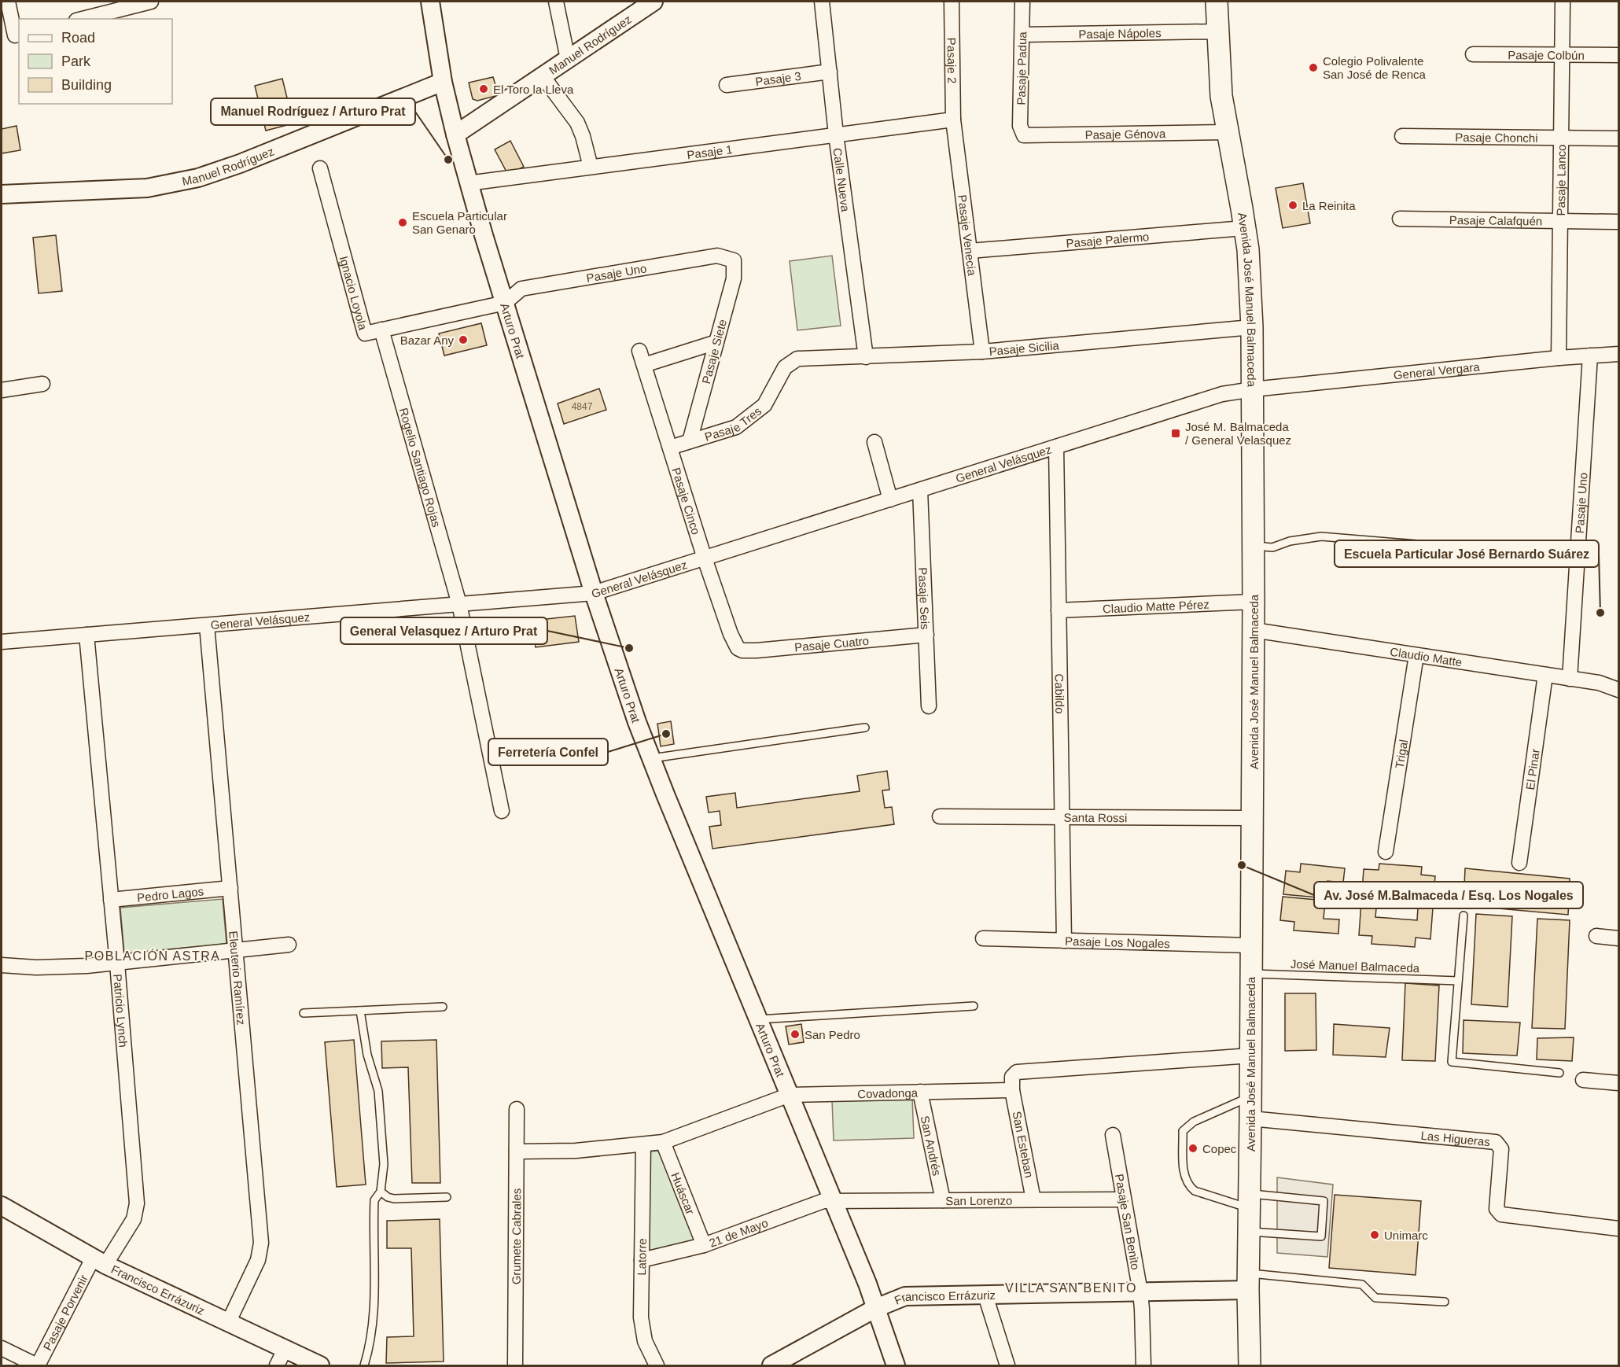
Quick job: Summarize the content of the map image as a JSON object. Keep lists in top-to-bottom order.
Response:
{
  "streets": {
    "main road": ["Avenida José Manuel Balmaceda"],
    "street": [
      "Pasaje Nápoles",
      "Manuel Rodríguez",
      "Pasaje Colbún",
      "Pasaje 2",
      "Pasaje Padua",
      "Pasaje 3",
      "Pasaje Génova",
      "Pasaje Chonchi",
      "Pasaje 1",
      "Calle Nueva",
      "Pasaje Lanco",
      "Pasaje Calafquén",
      "Pasaje Venecia",
      "Pasaje Palermo",
      "Pasaje Uno",
      "Ignacio Loyola",
      "Arturo Prat",
      "Pasaje Sicilia",
      "Pasaje Siete",
      "General Vergara",
      "Pasaje Tres",
      "General Velásquez",
      "Rogelio Santiago Rojas",
      "Pasaje Cinco",
      "Pasaje Seis",
      "Claudio Matte Pérez",
      "Pasaje Cuatro",
      "Claudio Matte",
      "Cabildo",
      "Trigal",
      "El Pinar",
      "Santa Rossi",
      "Pedro Lagos",
      "Pasaje Los Nogales",
      "Eleuterio Ramírez",
      "Patricio Lynch",
      "Covadonga",
      "Las Higueras",
      "San Esteban",
      "San Andrés",
      "Huáscar",
      "San Lorenzo",
      "Pasaje San Benito",
      "21 de Mayo",
      "Grumete Cabrales",
      "Latorre",
      "Francisco Errázuriz",
      "Pasaje Porvenir"
    ],
    "lane": ["José Manuel Balmaceda"]
  },
  "crossings": [
    ["Pasaje Nápoles", "Pasaje Padua"],
    ["Pasaje Nápoles", "Avenida José Manuel Balmaceda"],
    ["Manuel Rodríguez", "Arturo Prat"],
    ["Pasaje Colbún", "Pasaje Lanco"],
    ["Pasaje 2", "Pasaje 1"],
    ["Pasaje 2", "Pasaje Venecia"],
    ["Pasaje Padua", "Pasaje Génova"],
    ["Pasaje 3", "Calle Nueva"],
    ["Pasaje Génova", "Avenida José Manuel Balmaceda"],
    ["Pasaje Chonchi", "Pasaje Lanco"],
    ["Pasaje 1", "Calle Nueva"],
    ["Pasaje 1", "Pasaje Venecia"],
    ["Pasaje 1", "Arturo Prat"],
    ["Calle Nueva", "Pasaje Sicilia"],
    ["Pasaje Lanco", "Pasaje Calafquén"],
    ["Pasaje Lanco", "General Vergara"],
    ["Pasaje Venecia", "Pasaje Palermo"],
    ["Pasaje Venecia", "Pasaje Sicilia"],
    ["Pasaje Palermo", "Avenida José Manuel Balmaceda"],
    ["Pasaje Uno", "Ignacio Loyola"],
    ["Pasaje Uno", "Arturo Prat"],
    ["Pasaje Uno", "Pasaje Siete"],
    ["Pasaje Uno", "General Vergara"],
    ["Pasaje Uno", "Claudio Matte"],
    ["Ignacio Loyola", "Arturo Prat"],
    ["Ignacio Loyola", "Rogelio Santiago Rojas"],
    ["Avenida José Manuel Balmaceda", "Pasaje Sicilia"],
    ["Avenida José Manuel Balmaceda", "General Vergara"],
    ["Avenida José Manuel Balmaceda", "General Velásquez"],
    ["Avenida José Manuel Balmaceda", "Claudio Matte Pérez"],
    ["Avenida José Manuel Balmaceda", "Claudio Matte"],
    ["Avenida José Manuel Balmaceda", "Santa Rossi"],
    ["Avenida José Manuel Balmaceda", "Pasaje Los Nogales"],
    ["Avenida José Manuel Balmaceda", "José Manuel Balmaceda"],
    ["Avenida José Manuel Balmaceda", "Las Higueras"],
    ["Avenida José Manuel Balmaceda", "Francisco Errázuriz"],
    ["Arturo Prat", "General Velásquez"],
    ["Arturo Prat", "Covadonga"],
    ["Arturo Prat", "San Lorenzo"],
    ["Arturo Prat", "21 de Mayo"],
    ["Arturo Prat", "Francisco Errázuriz"],
    ["Pasaje Sicilia", "Pasaje Tres"],
    ["Pasaje Siete", "Pasaje Tres"],
    ["General Vergara", "General Velásquez"],
    ["Pasaje Tres", "Pasaje Cinco"],
    ["General Velásquez", "Rogelio Santiago Rojas"],
    ["General Velásquez", "Pasaje Cinco"],
    ["General Velásquez", "Pasaje Seis"],
    ["General Velásquez", "Cabildo"],
    ["General Velásquez", "Eleuterio Ramírez"],
    ["General Velásquez", "Patricio Lynch"],
    ["Pasaje Cinco", "Pasaje Cuatro"],
    ["Pasaje Seis", "Pasaje Cuatro"],
    ["Claudio Matte Pérez", "Cabildo"],
    ["Claudio Matte", "Trigal"],
    ["Claudio Matte", "El Pinar"],
    ["Cabildo", "Santa Rossi"],
    ["Cabildo", "Pasaje Los Nogales"],
    ["Pedro Lagos", "Eleuterio Ramírez"],
    ["Pedro Lagos", "Patricio Lynch"],
    ["Eleuterio Ramírez", "Francisco Errázuriz"],
    ["Patricio Lynch", "Francisco Errázuriz"],
    ["Patricio Lynch", "Pasaje Porvenir"],
    ["Covadonga", "San Esteban"],
    ["Covadonga", "San Andrés"],
    ["Covadonga", "Huáscar"],
    ["Covadonga", "Grumete Cabrales"],
    ["Covadonga", "Latorre"],
    ["San Esteban", "San Lorenzo"],
    ["San Andrés", "San Lorenzo"],
    ["Huáscar", "21 de Mayo"],
    ["San Lorenzo", "Pasaje San Benito"],
    ["San Lorenzo", "21 de Mayo"],
    ["Pasaje San Benito", "Francisco Errázuriz"],
    ["21 de Mayo", "Latorre"],
    ["Francisco Errázuriz", "Pasaje Porvenir"]
  ],
  "districts": ["POBLACIÓN ASTRA", "VILLA SAN BENITO"],
  "places": {
    "other": [
      "Colegio Polivalente San José de Renca",
      "El Toro la Lleva",
      "Manuel Rodríguez / Arturo Prat",
      "La Reinita",
      "Escuela Particular San Genaro",
      "Bazar Any",
      "Escuela Particular José Bernardo Suárez",
      "General Velasquez / Arturo Prat",
      "Ferretería Confel",
      "Av. José M.Balmaceda / Esq. Los Nogales",
      "San Pedro",
      "Copec",
      "Unimarc"
    ],
    "transit": ["José M. Balmaceda / General Velasquez"]
  },
  "house_numbers": ["4847"],
  "legend": ["Road", "Park", "Building"]
}
